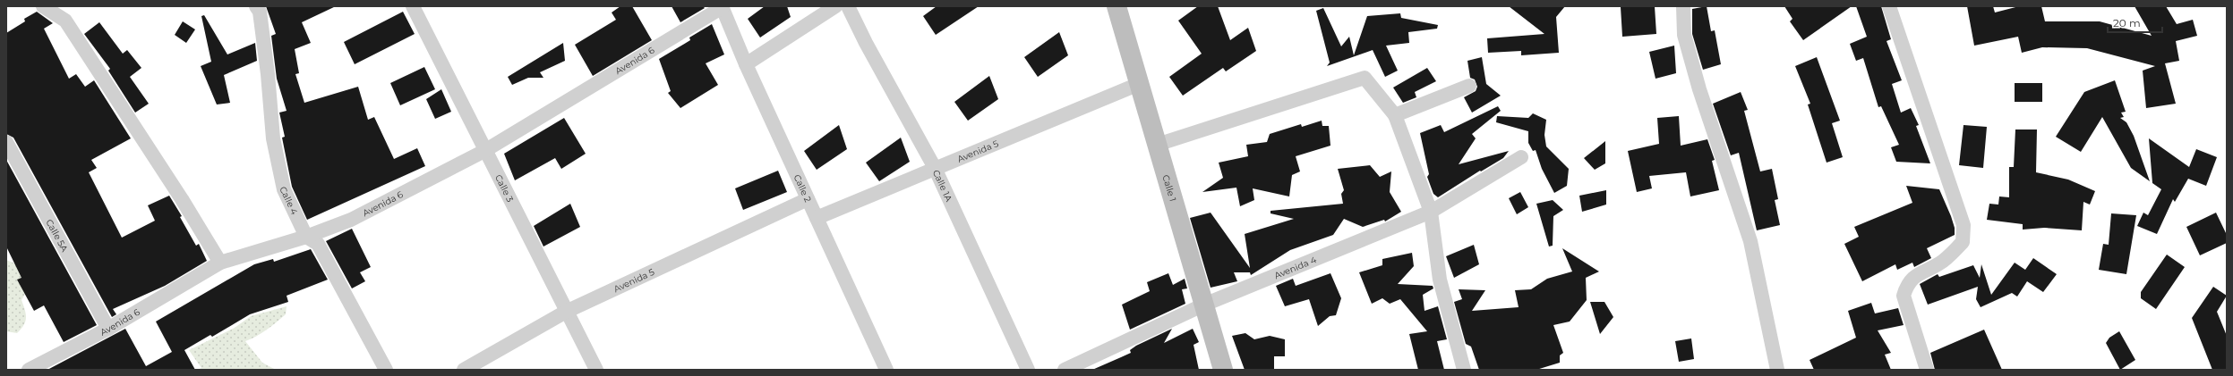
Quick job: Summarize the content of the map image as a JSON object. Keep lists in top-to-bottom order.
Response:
{
  "streets": {
    "street": [
      "Avenida 6",
      "Avenida 5",
      "Calle 1A",
      "Calle 1",
      "Calle 3",
      "Calle 2",
      "Calle 4",
      "Calle 5A",
      "Avenida 4"
    ]
  },
  "crossings": [
    ["Avenida 6", "Calle 3"],
    ["Avenida 6", "Calle 2"],
    ["Avenida 6", "Calle 4"],
    ["Avenida 6", "Calle 5A"],
    ["Avenida 5", "Calle 1A"],
    ["Avenida 5", "Calle 1"],
    ["Avenida 5", "Calle 3"],
    ["Avenida 5", "Calle 2"],
    ["Calle 1", "Avenida 4"]
  ],
  "scale_bar": "20 m"
}
